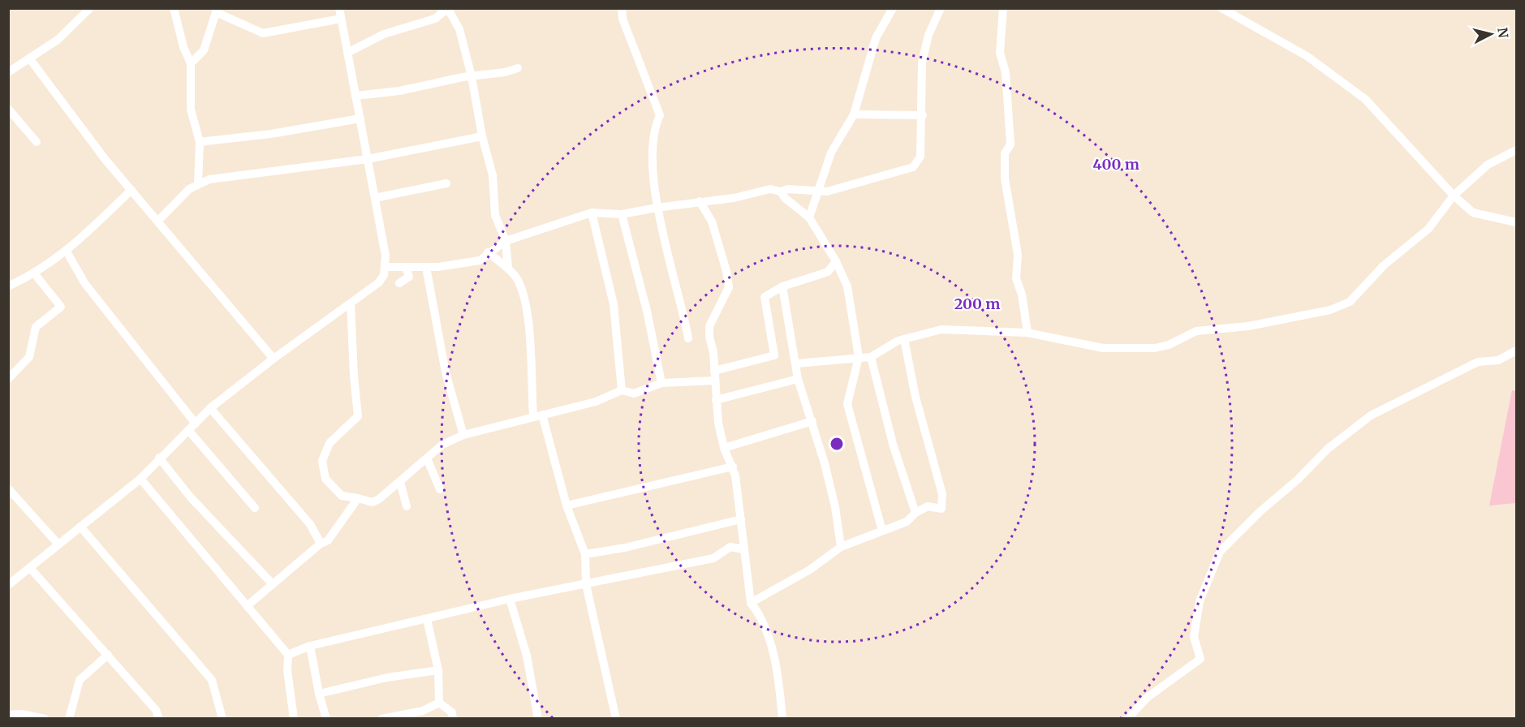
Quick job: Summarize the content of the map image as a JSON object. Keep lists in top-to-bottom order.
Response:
{
  "north": "right",
  "rings": ["400 m", "200 m"]
}
